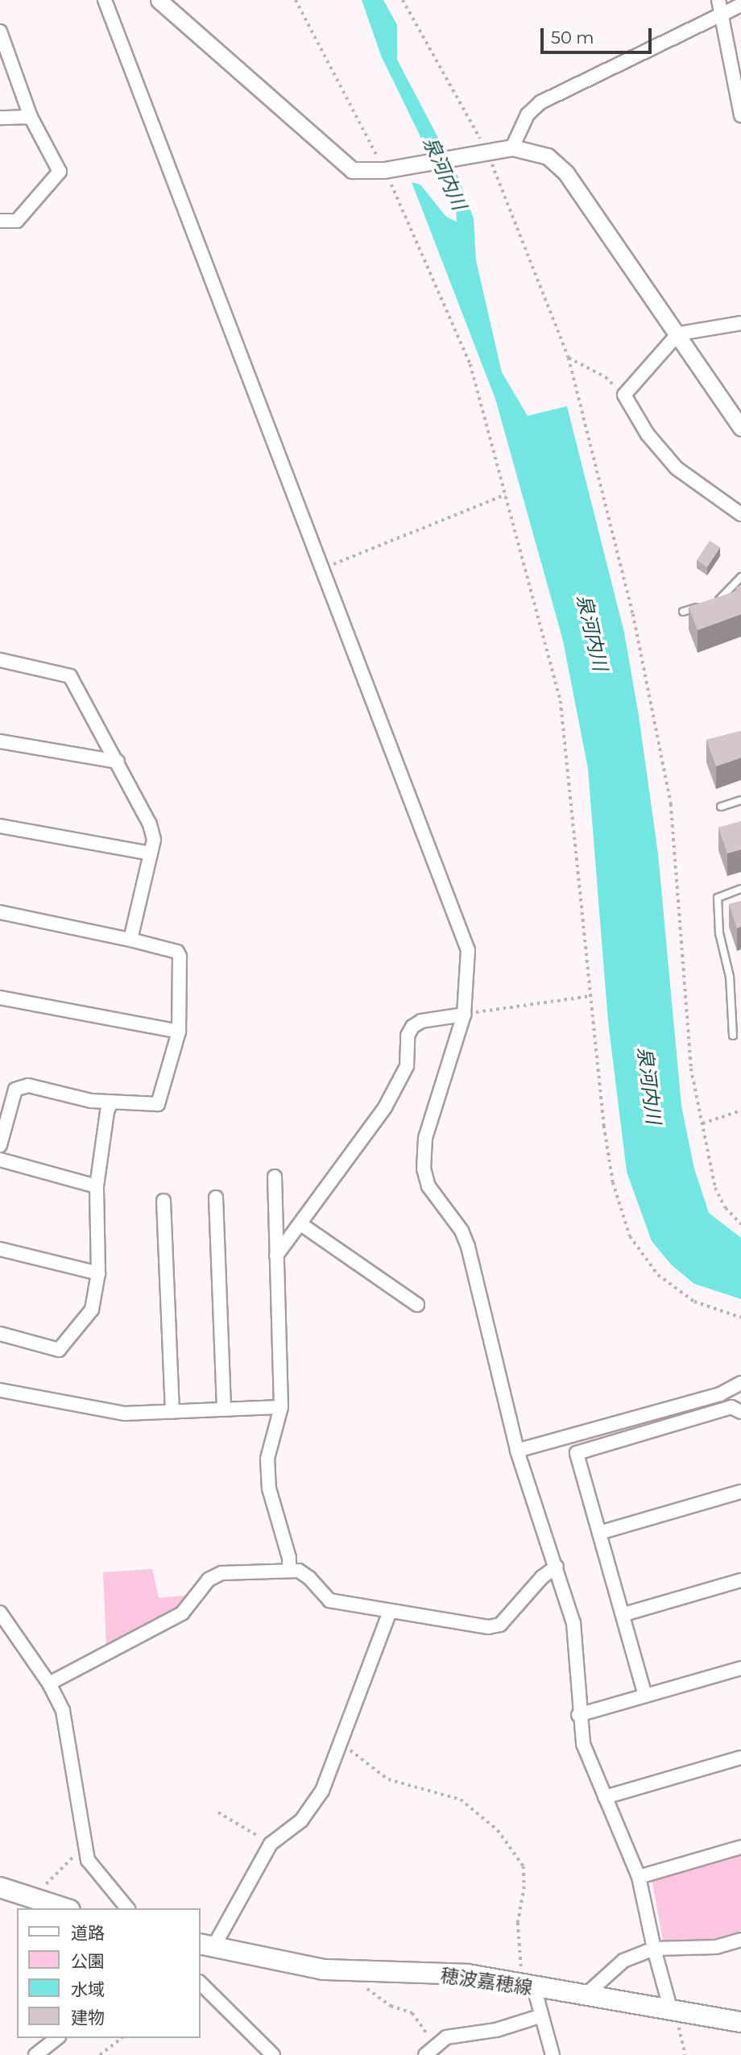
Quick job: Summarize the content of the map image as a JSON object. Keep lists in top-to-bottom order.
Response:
{
  "streets": {
    "main road": ["穂波嘉穂線"]
  },
  "water": ["泉河内川"],
  "legend": [
    "道路",
    "公園",
    "水域",
    "建物"
  ],
  "scale_bar": "50 m"
}
